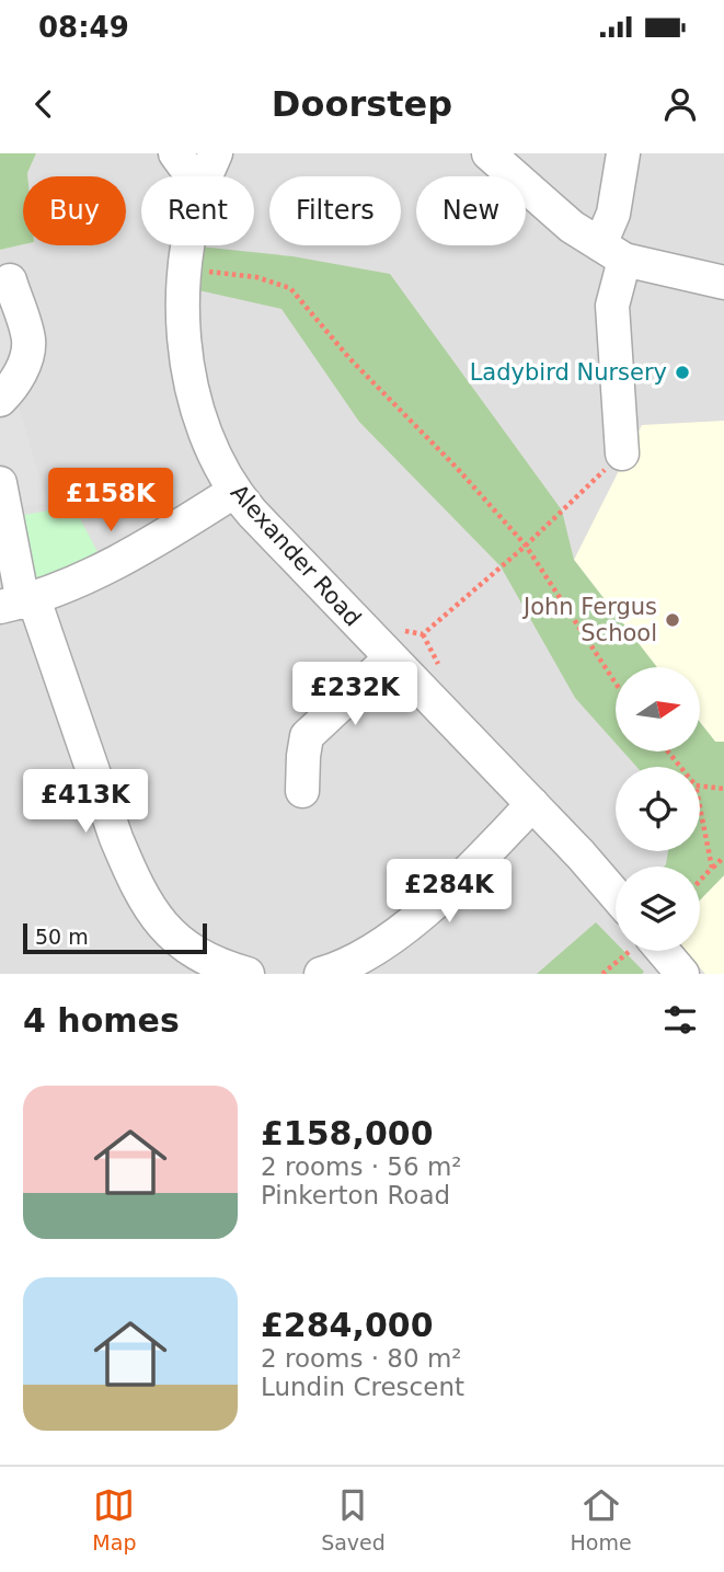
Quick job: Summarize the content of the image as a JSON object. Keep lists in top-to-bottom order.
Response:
{
  "streets": {
    "street": ["Alexander Road"]
  },
  "places": ["Ladybird Nursery", "John Fergus School"],
  "scale_bar": "50 m",
  "north": "right",
  "page": {
    "status": "08:49",
    "header": "Doorstep",
    "chip": [
      "Buy",
      "Rent",
      "Filters",
      "New"
    ],
    "price": [
      "£158K",
      "£232K",
      "£413K",
      "£284K"
    ],
    "scale": "50 m",
    "heading": "4 homes",
    "list": [
      {
        "name": "£158,000",
        "note": "2 rooms · 56 m² · Pinkerton Road"
      },
      {
        "name": "£284,000",
        "note": "2 rooms · 80 m² · Lundin Crescent"
      }
    ],
    "tabs": ["Map", "Saved", "Home"]
  }
}
